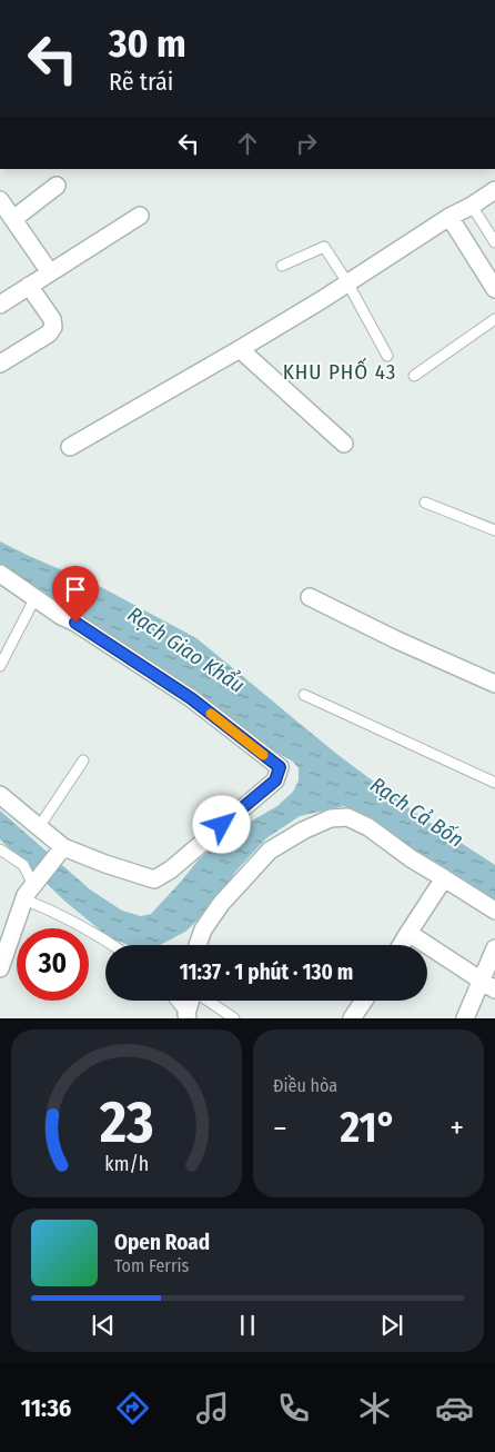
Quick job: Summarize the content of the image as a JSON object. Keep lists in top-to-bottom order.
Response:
{
  "districts": ["KHU PHỐ 43"],
  "water": ["Rạch Giao Khẩu", "Rạch Cả Bốn"],
  "page": {
    "turn": ["30 m", "Rẽ trái"],
    "limit": "30",
    "trip": "11:37 · 1 phút · 130 m",
    "tile": "Điều hòa",
    "heat": ["−", "21°", "+"],
    "song": ["Open Road", "Tom Ferris"],
    "tabs": "11:36",
    "gauge": ["23", "km/h"]
  }
}
